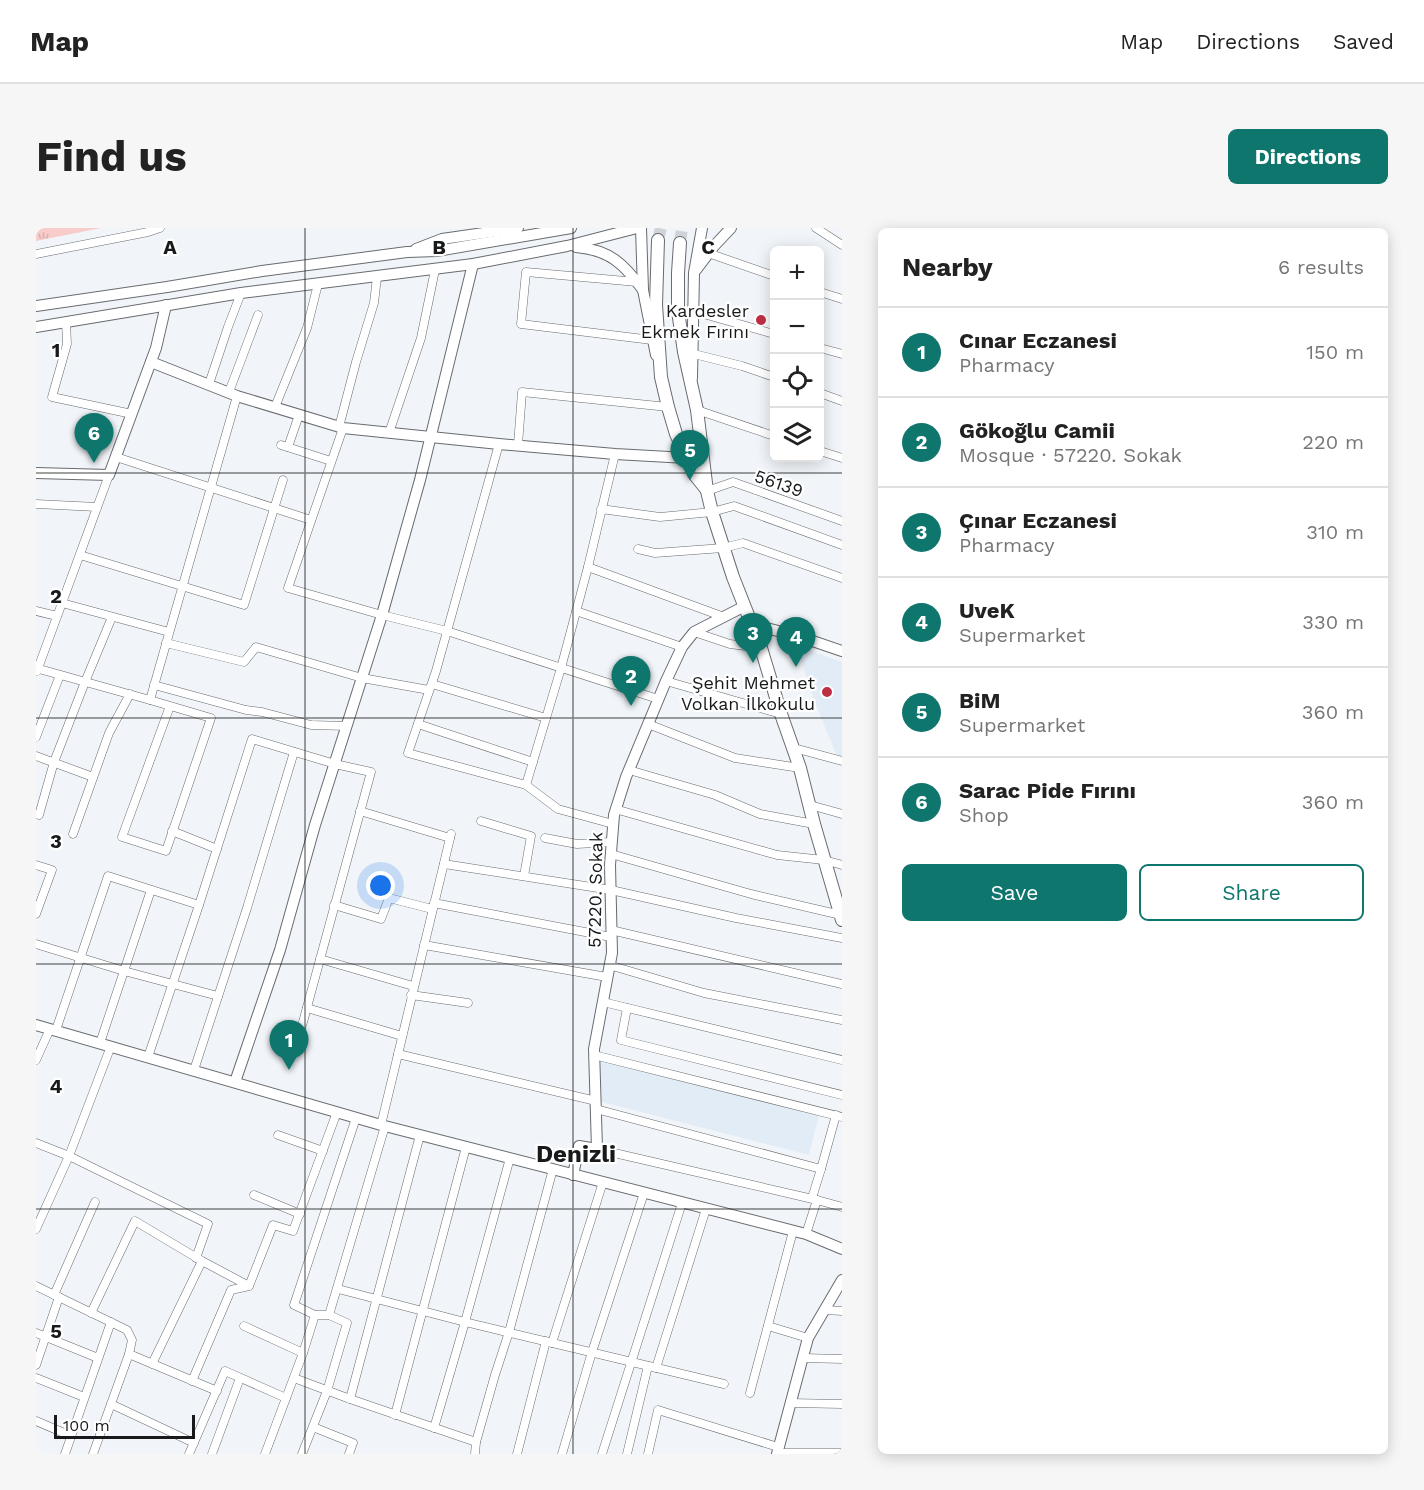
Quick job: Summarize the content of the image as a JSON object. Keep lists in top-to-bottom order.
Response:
{
  "streets": {
    "street": ["56139", "57220. Sokak"]
  },
  "districts": ["Denizli"],
  "places": ["Kardesler Ekmek Fırını", "Şehit Mehmet Volkan İlkokulu"],
  "scale_bar": "100 m",
  "page": {
    "header": "Map",
    "nav": ["Map", "Directions", "Saved"],
    "buttons": [
      "Directions",
      ["Save", "Share"]
    ],
    "title": "Find us",
    "heading": ["Nearby", "6 results"],
    "map_buttons": ["+", "−"],
    "list": [
      {
        "mark": "1",
        "name": "Cınar Eczanesi",
        "note": "Pharmacy",
        "value": "150 m"
      },
      {
        "mark": "2",
        "name": "Gökoğlu Camii",
        "note": "Mosque · 57220. Sokak",
        "value": "220 m"
      },
      {
        "mark": "3",
        "name": "Çınar Eczanesi",
        "note": "Pharmacy",
        "value": "310 m"
      },
      {
        "mark": "4",
        "name": "UveK",
        "note": "Supermarket",
        "value": "330 m"
      },
      {
        "mark": "5",
        "name": "BiM",
        "note": "Supermarket",
        "value": "360 m"
      },
      {
        "mark": "6",
        "name": "Sarac Pide Fırını",
        "note": "Shop",
        "value": "360 m"
      }
    ],
    "pins": [
      "6",
      "5",
      "3",
      "4",
      "2",
      "1"
    ],
    "scale": "100 m"
  },
  "grid": {
    "columns": ["A", "B", "C"],
    "rows": [
      "1",
      "2",
      "3",
      "4",
      "5"
    ]
  }
}
